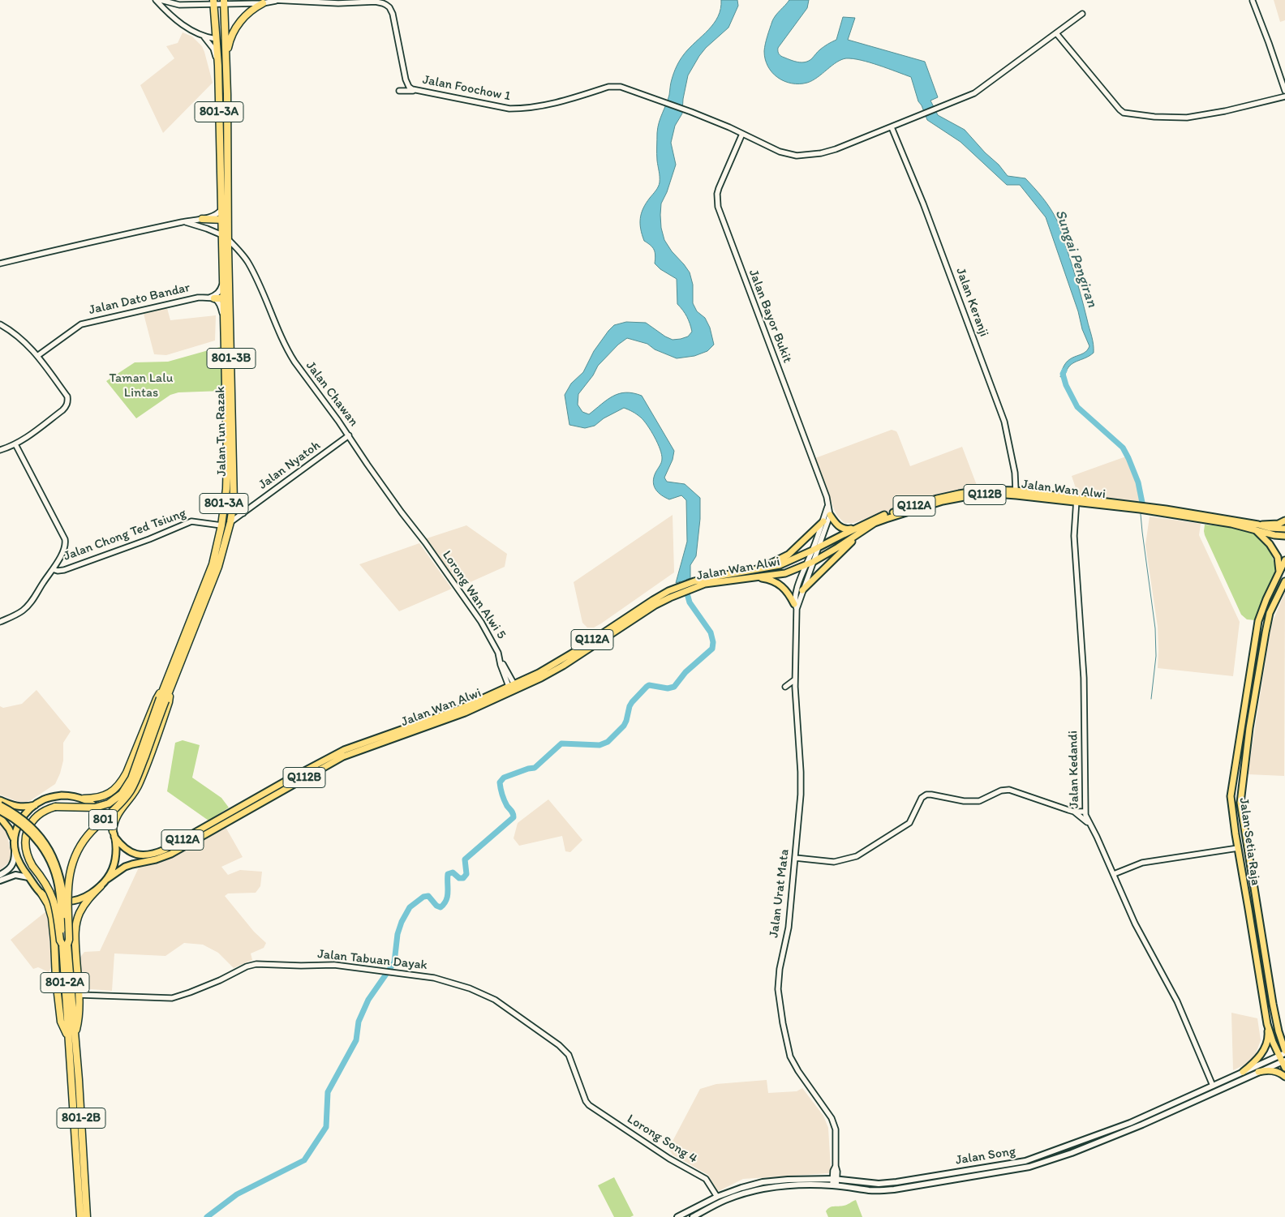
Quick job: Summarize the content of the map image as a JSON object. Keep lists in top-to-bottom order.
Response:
{
  "streets": {
    "highway": [
      "801-3A",
      "801-3B",
      "Jalan Tun Razak",
      "801",
      "801-2B"
    ],
    "main road": [
      "Jalan Wan Alwi",
      "Q112B",
      "Q112A",
      "Jalan Setia Raja",
      "Jalan Song"
    ],
    "street": [
      "Jalan Foochow 1",
      "Jalan Dato Bandar",
      "Jalan Keranji",
      "Jalan Bayor Bukit",
      "Jalan Chawan",
      "Jalan Nyatoh",
      "Jalan Chong Ted Tsiung",
      "Lorong Wan Alwi 5",
      "Jalan Kedandi",
      "Jalan Urat Mata",
      "Jalan Tabuan Dayak",
      "Lorong Song 4"
    ]
  },
  "crossings": [
    ["Jalan Keranji", "Jalan Wan Alwi"],
    ["Jalan Chawan", "Jalan Tun Razak"],
    ["Jalan Chawan", "Jalan Nyatoh"],
    ["Jalan Chawan", "Lorong Wan Alwi 5"],
    ["Jalan Tun Razak", "Jalan Nyatoh"],
    ["Jalan Tun Razak", "Jalan Chong Ted Tsiung"],
    ["Jalan Tun Razak", "801"],
    ["Jalan Wan Alwi", "Lorong Wan Alwi 5"],
    ["Jalan Wan Alwi", "Jalan Kedandi"],
    ["Jalan Kedandi", "Jalan Song"],
    ["Jalan Setia Raja", "Jalan Song"],
    ["Jalan Urat Mata", "Jalan Song"],
    ["Jalan Tabuan Dayak", "Lorong Song 4"],
    ["Lorong Song 4", "Jalan Song"]
  ],
  "water": ["Sungai Pengiran"],
  "parks": ["Taman Lalu Lintas"]
}
